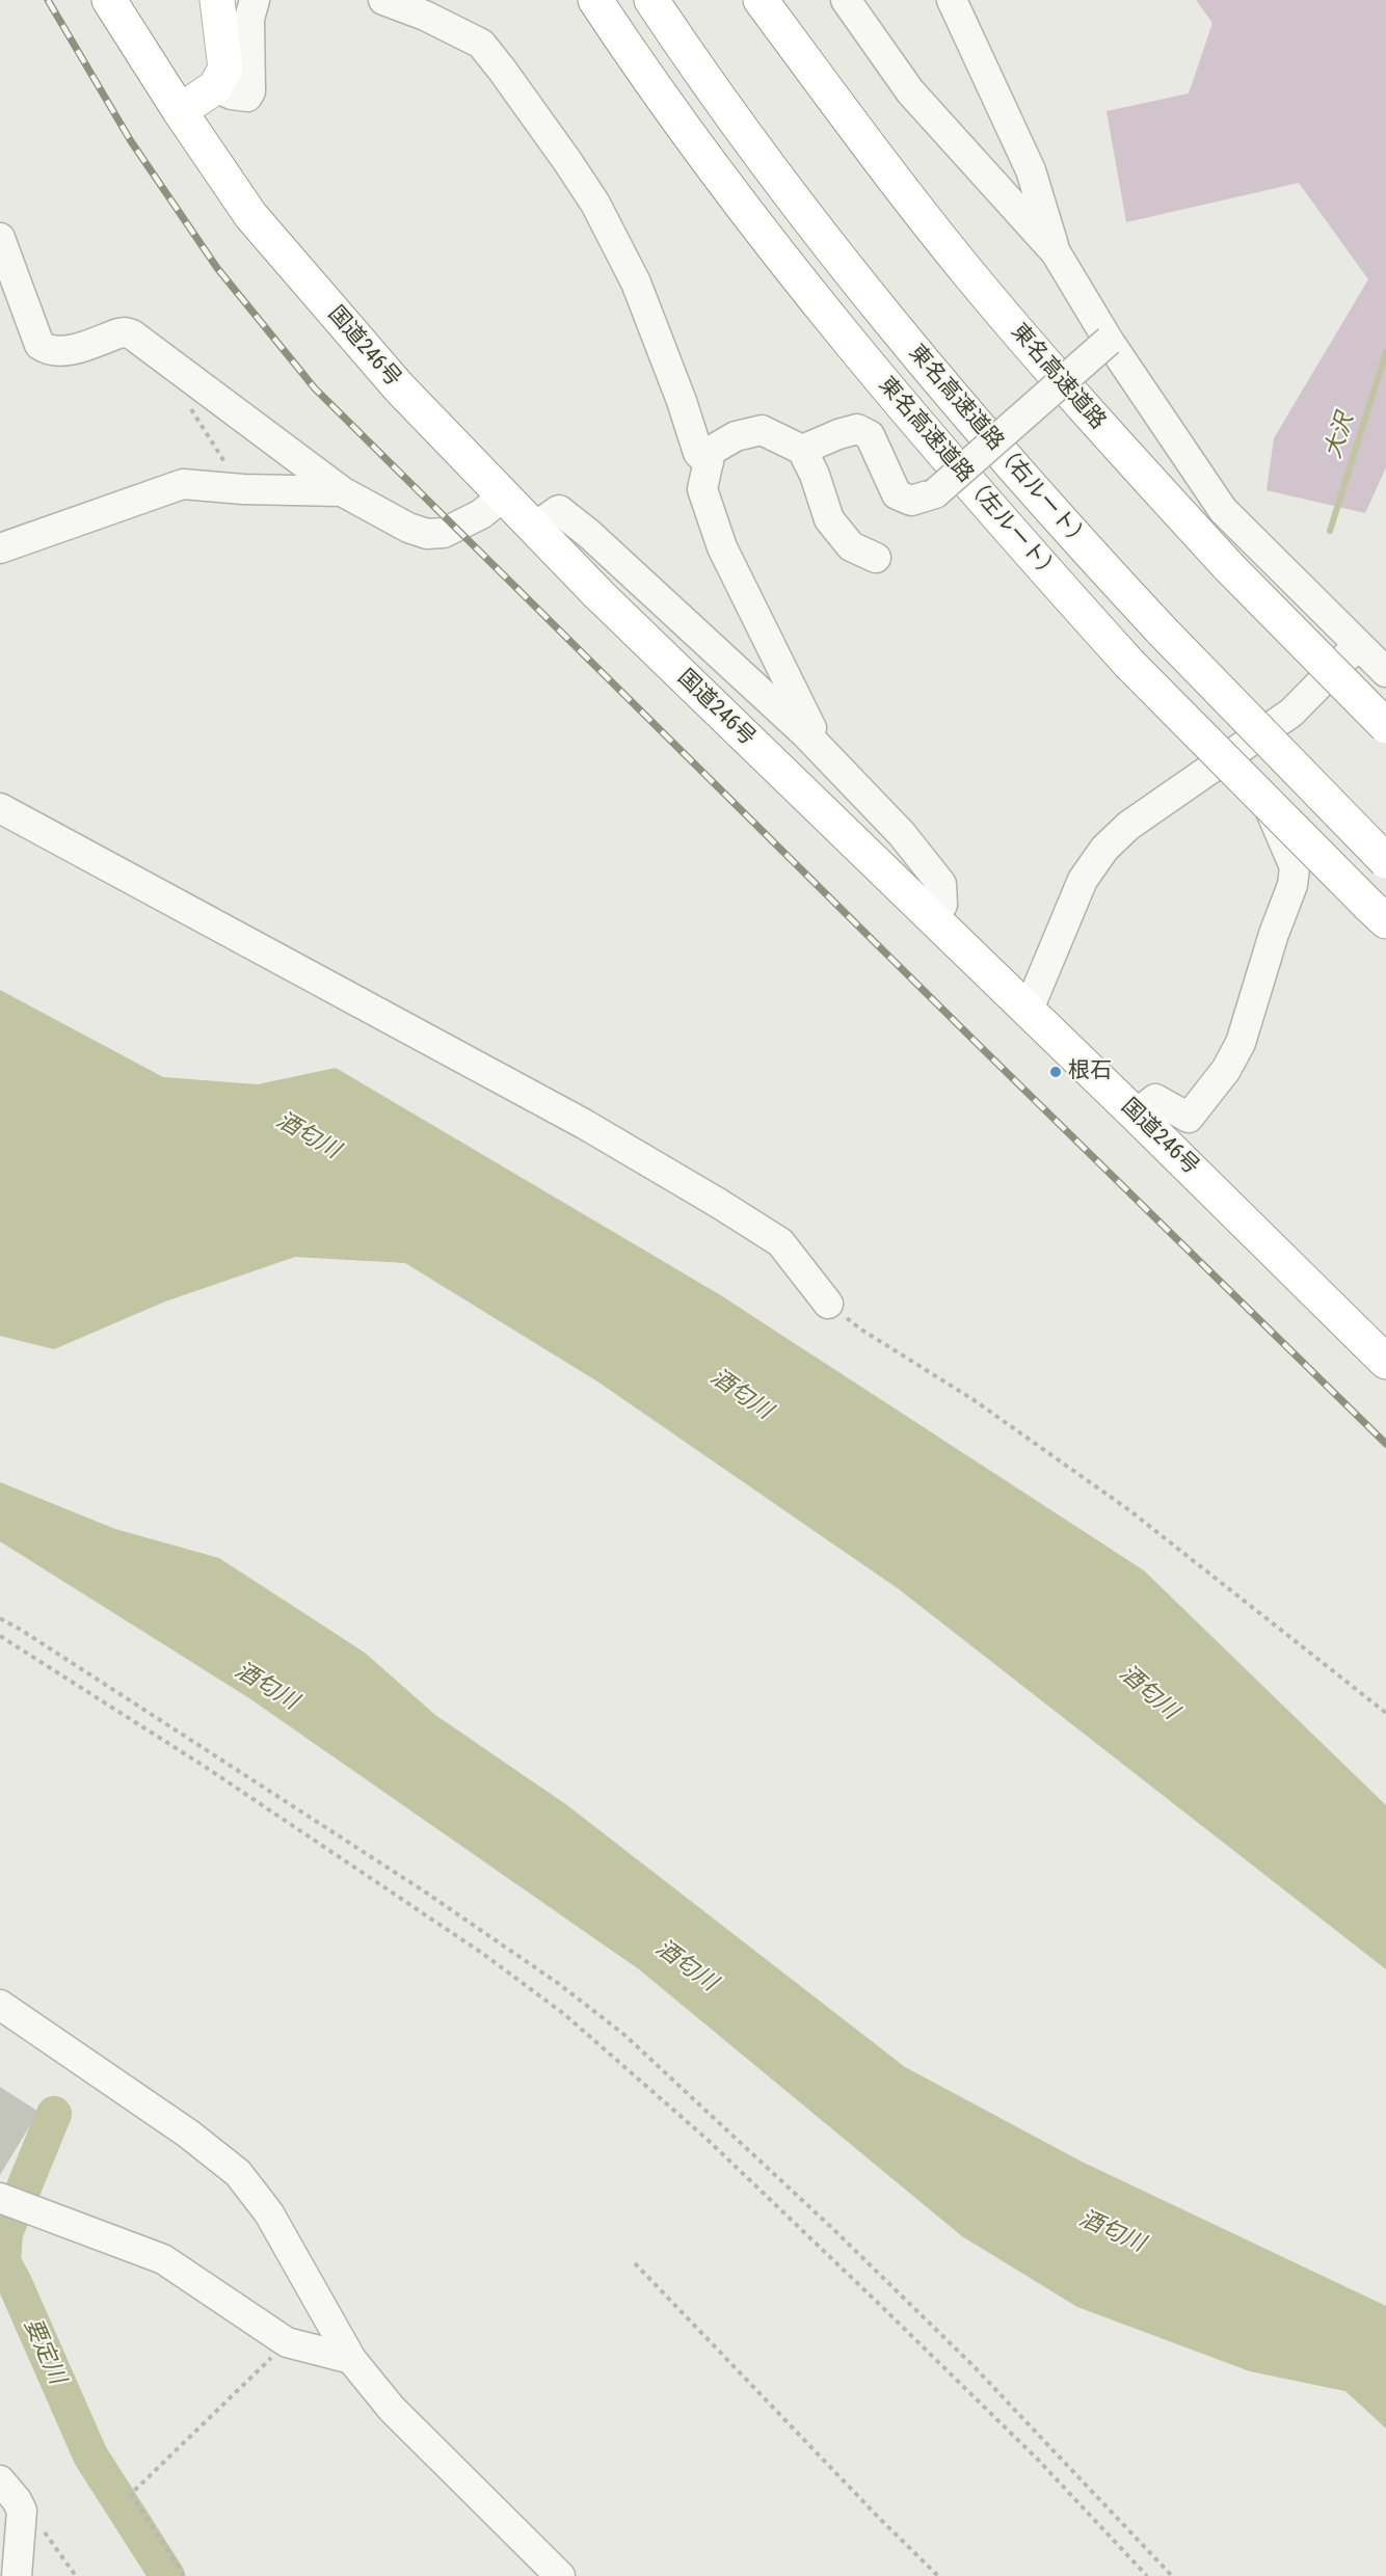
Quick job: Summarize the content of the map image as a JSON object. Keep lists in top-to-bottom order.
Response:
{
  "streets": {
    "main road": [
      "国道246号",
      "東名高速道路",
      "東名高速道路（右ルート）",
      "東名高速道路（左ルート）"
    ]
  },
  "water": ["大沢", "酒匂川", "要定川"],
  "places": ["根石"]
}
